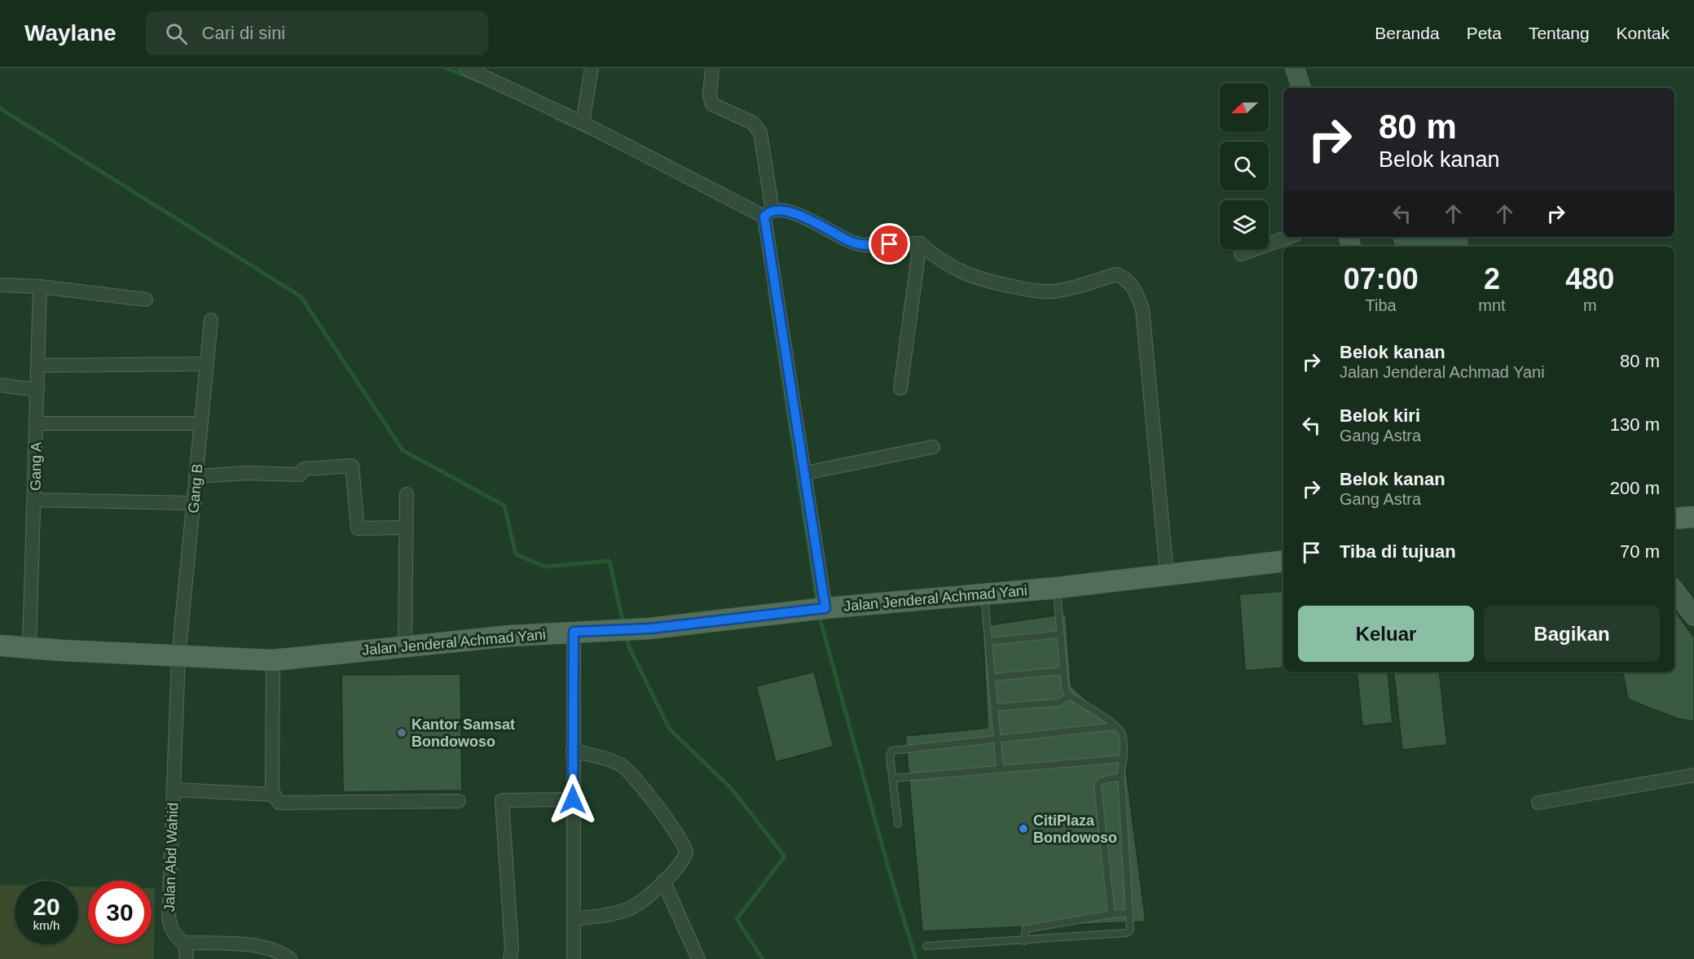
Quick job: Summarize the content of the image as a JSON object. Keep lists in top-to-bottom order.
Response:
{
  "streets": {
    "main road": ["Jalan Jenderal Achmad Yani"],
    "street": ["Gang A", "Gang B", "Jalan Abd Wahid"]
  },
  "crossings": [
    ["Gang A", "Jalan Jenderal Achmad Yani"],
    ["Gang B", "Jalan Jenderal Achmad Yani"],
    ["Gang B", "Jalan Abd Wahid"],
    ["Jalan Jenderal Achmad Yani", "Jalan Abd Wahid"]
  ],
  "places": ["Kantor Samsat Bondowoso", "CitiPlaza Bondowoso"],
  "north": "left",
  "page": {
    "header": "Waylane",
    "search": "Cari di sini",
    "nav": [
      "Beranda",
      "Peta",
      "Tentang",
      "Kontak"
    ],
    "turn": ["80 m", "Belok kanan"],
    "eta": [
      "07:00",
      "Tiba",
      "2",
      "mnt",
      "480",
      "m"
    ],
    "list": [
      {
        "name": "Belok kanan",
        "note": "Jalan Jenderal Achmad Yani",
        "value": "80 m"
      },
      {
        "name": "Belok kiri",
        "note": "Gang Astra",
        "value": "130 m"
      },
      {
        "name": "Belok kanan",
        "note": "Gang Astra",
        "value": "200 m"
      },
      {
        "name": "Tiba di tujuan",
        "value": "70 m"
      }
    ],
    "buttons": ["Keluar", "Bagikan"],
    "speed": "20 km/h",
    "limit": "30"
  }
}
